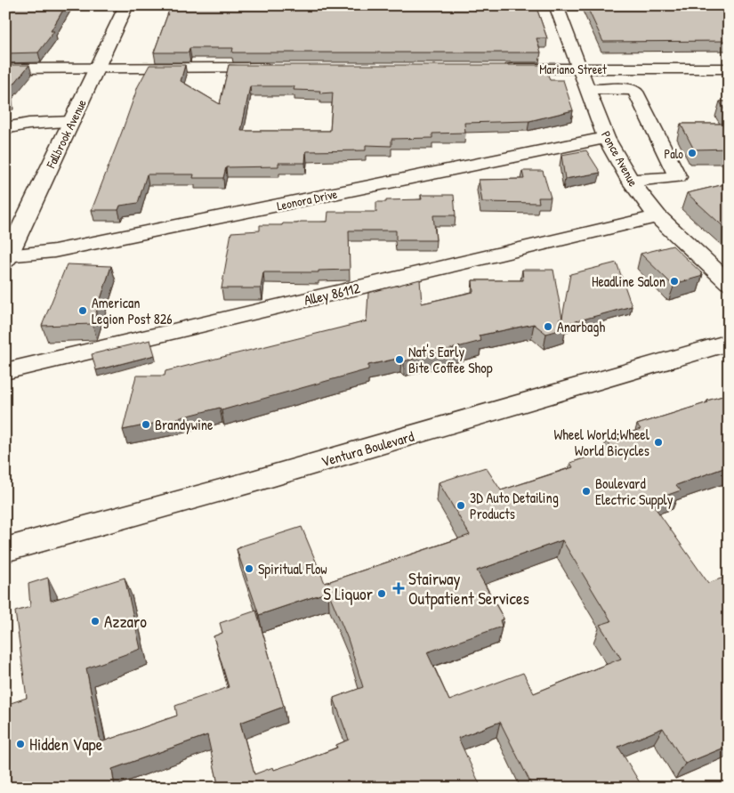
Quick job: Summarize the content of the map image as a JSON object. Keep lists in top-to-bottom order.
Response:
{
  "streets": {
    "street": [
      "Mariano Street",
      "Fallbrook Avenue",
      "Ponce Avenue",
      "Leonora Drive",
      "Alley 86112",
      "Ventura Boulevard"
    ]
  },
  "crossings": [
    ["Mariano Street", "Ponce Avenue"],
    ["Fallbrook Avenue", "Leonora Drive"],
    ["Ponce Avenue", "Leonora Drive"],
    ["Ponce Avenue", "Alley 86112"]
  ],
  "places": {
    "other": [
      "Palo",
      "Headline Salon",
      "American Legion Post 826",
      "Anarbagh",
      "Nat's Early Bite Coffee Shop",
      "Brandywine",
      "Wheel World;Wheel World Bicycles",
      "Boulevard Electric Supply",
      "3D Auto Detailing Products",
      "Spiritual Flow",
      "S Liquor",
      "Azzaro",
      "Hidden Vape"
    ],
    "health": ["Stairway Outpatient Services"]
  }
}
